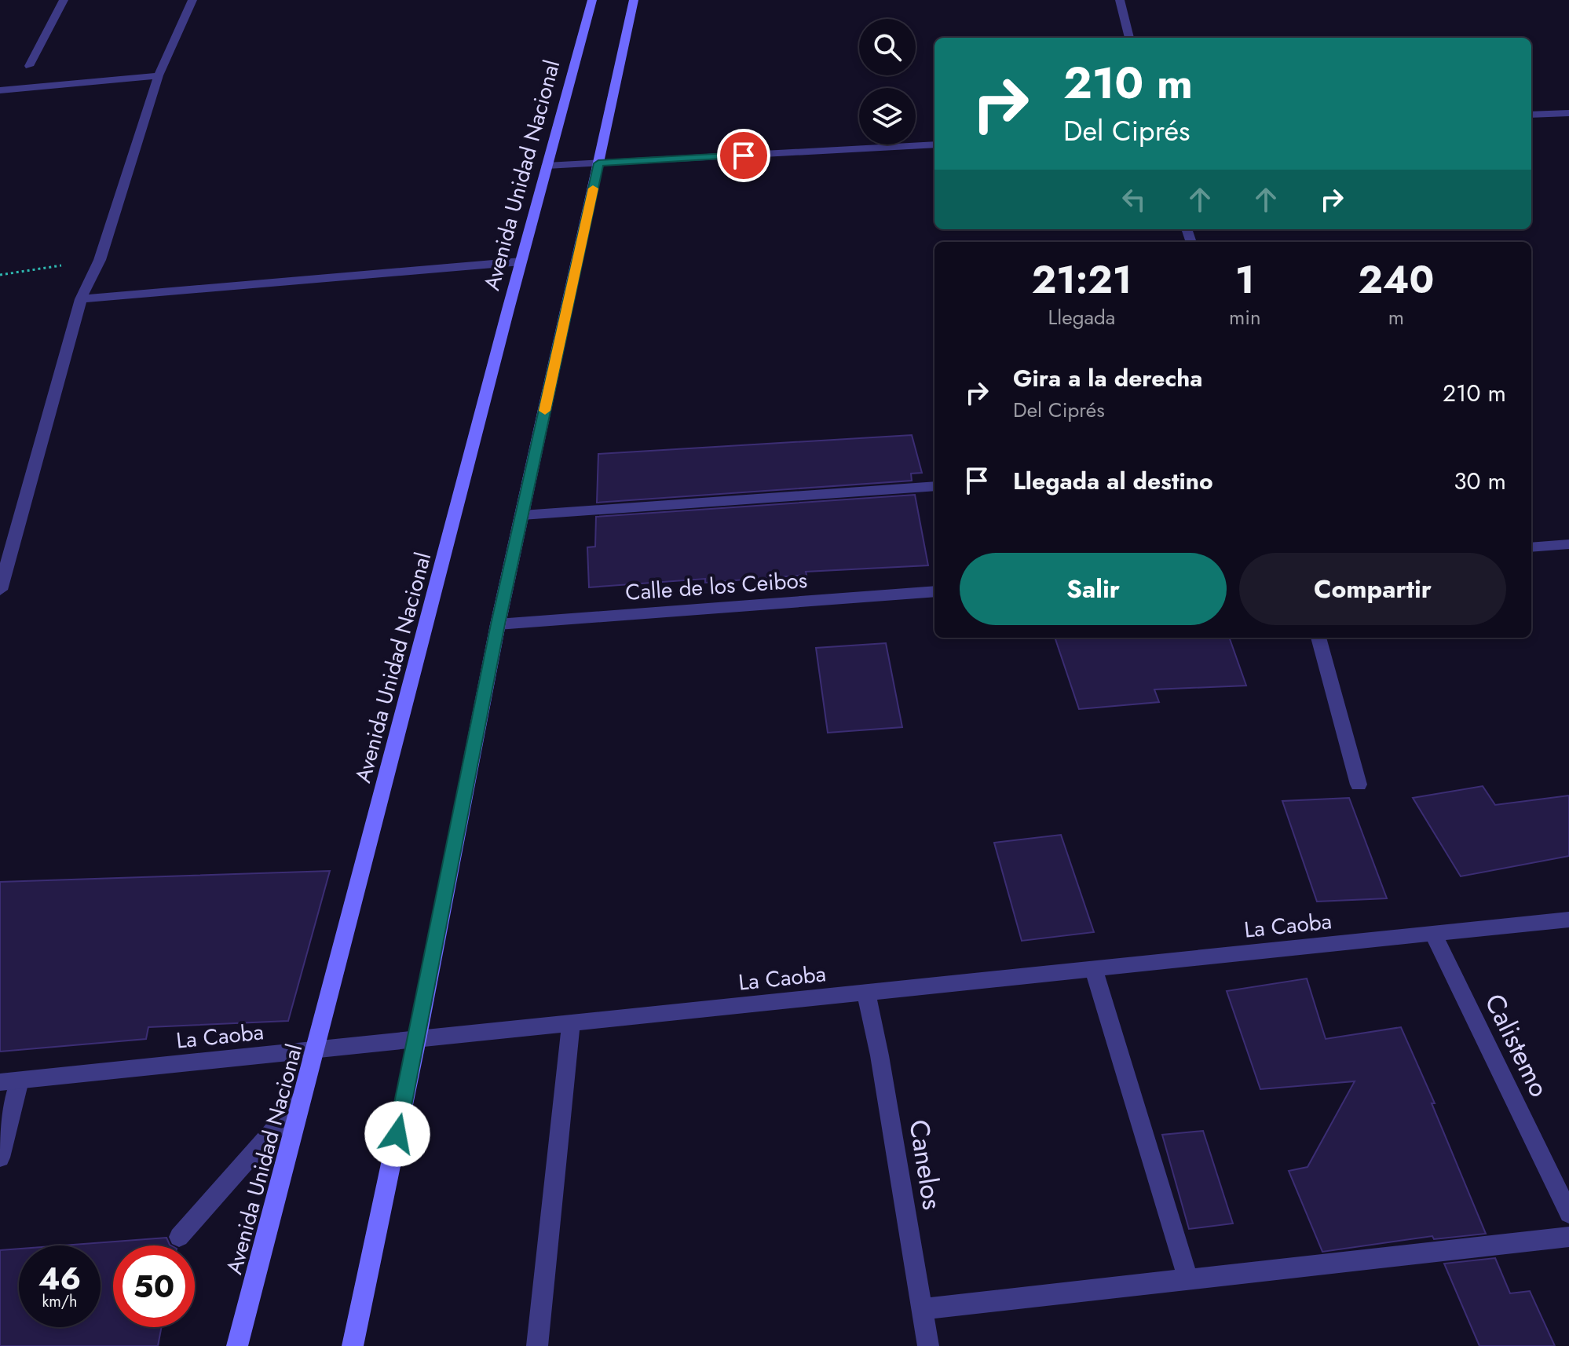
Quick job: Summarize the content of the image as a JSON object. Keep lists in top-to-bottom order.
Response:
{
  "streets": {
    "main road": ["Avenida Unidad Nacional"],
    "street": [
      "Calle de los Ceibos",
      "La Caoba",
      "Calistemo",
      "Canelos"
    ]
  },
  "crossings": [
    ["Avenida Unidad Nacional", "La Caoba"],
    ["La Caoba", "Calistemo"],
    ["La Caoba", "Canelos"]
  ],
  "page": {
    "turn": ["210 m", "Del Ciprés"],
    "eta": [
      "21:21",
      "Llegada",
      "1",
      "min",
      "240",
      "m"
    ],
    "list": [
      {
        "name": "Gira a la derecha",
        "note": "Del Ciprés",
        "value": "210 m"
      },
      {
        "name": "Llegada al destino",
        "value": "30 m"
      }
    ],
    "buttons": ["Salir", "Compartir"],
    "speed": "46 km/h",
    "limit": "50"
  }
}
